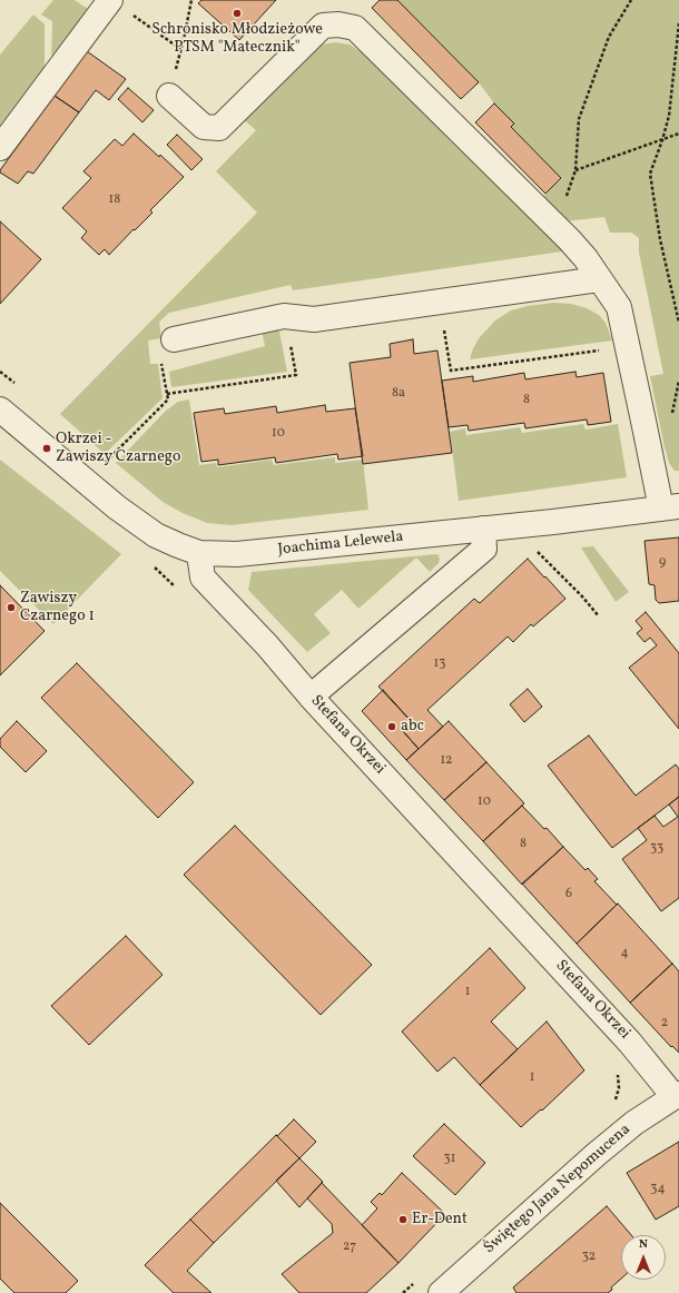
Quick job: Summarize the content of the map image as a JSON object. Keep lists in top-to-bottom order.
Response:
{
  "streets": {
    "street": ["Joachima Lelewela", "Stefana Okrzei", "Świętego Jana Nepomucena"]
  },
  "crossings": [
    ["Joachima Lelewela", "Stefana Okrzei"],
    ["Stefana Okrzei", "Świętego Jana Nepomucena"]
  ],
  "places": [
    "Schronisko Młodzieżowe PTSM \"Matecznik\"",
    "Okrzei - Zawiszy Czarnego",
    "Zawiszy Czarnego 1",
    "abc",
    "Er-Dent"
  ],
  "house_numbers": [
    "18",
    "8a",
    "8",
    "10",
    "9",
    "13",
    "12",
    "10",
    "8",
    "33",
    "6",
    "4",
    "1",
    "2",
    "1",
    "31",
    "34",
    "27",
    "32"
  ],
  "north": "top"
}
